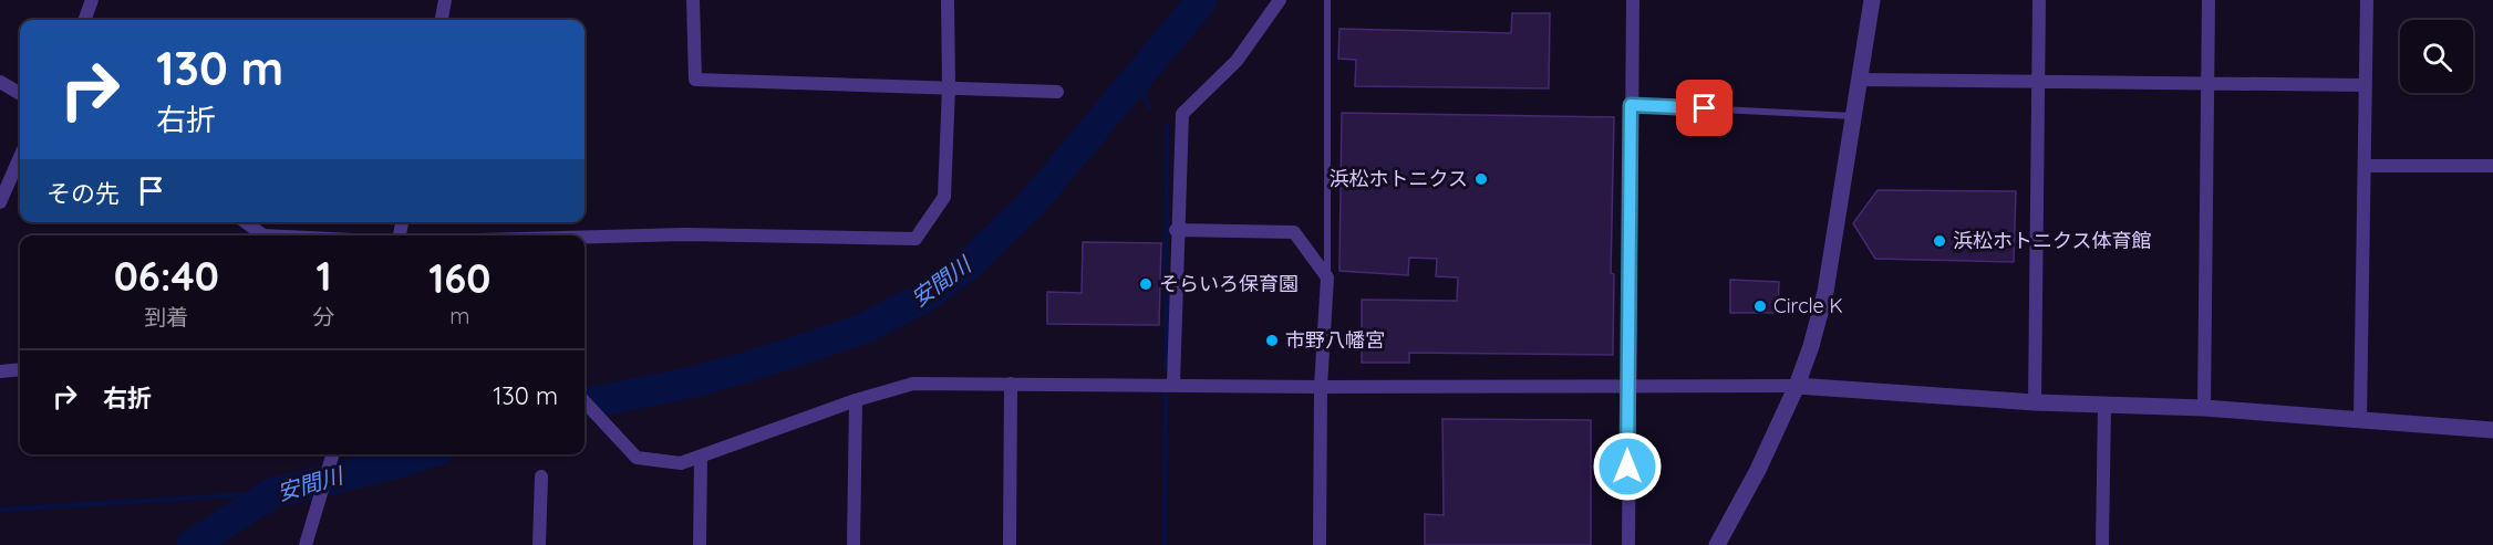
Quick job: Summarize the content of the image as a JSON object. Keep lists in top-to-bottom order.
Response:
{
  "water": ["安間川"],
  "places": [
    "浜松ホトニクス",
    "浜松ホトニクス体育館",
    "そらいろ保育園",
    "Circle K",
    "市野八幡宮"
  ],
  "page": {
    "turn": ["130 m", "右折"],
    "then": "その先",
    "eta": [
      "06:40",
      "到着",
      "1",
      "分",
      "160",
      "m"
    ],
    "list": [
      {
        "name": "右折",
        "value": "130 m"
      }
    ]
  }
}
